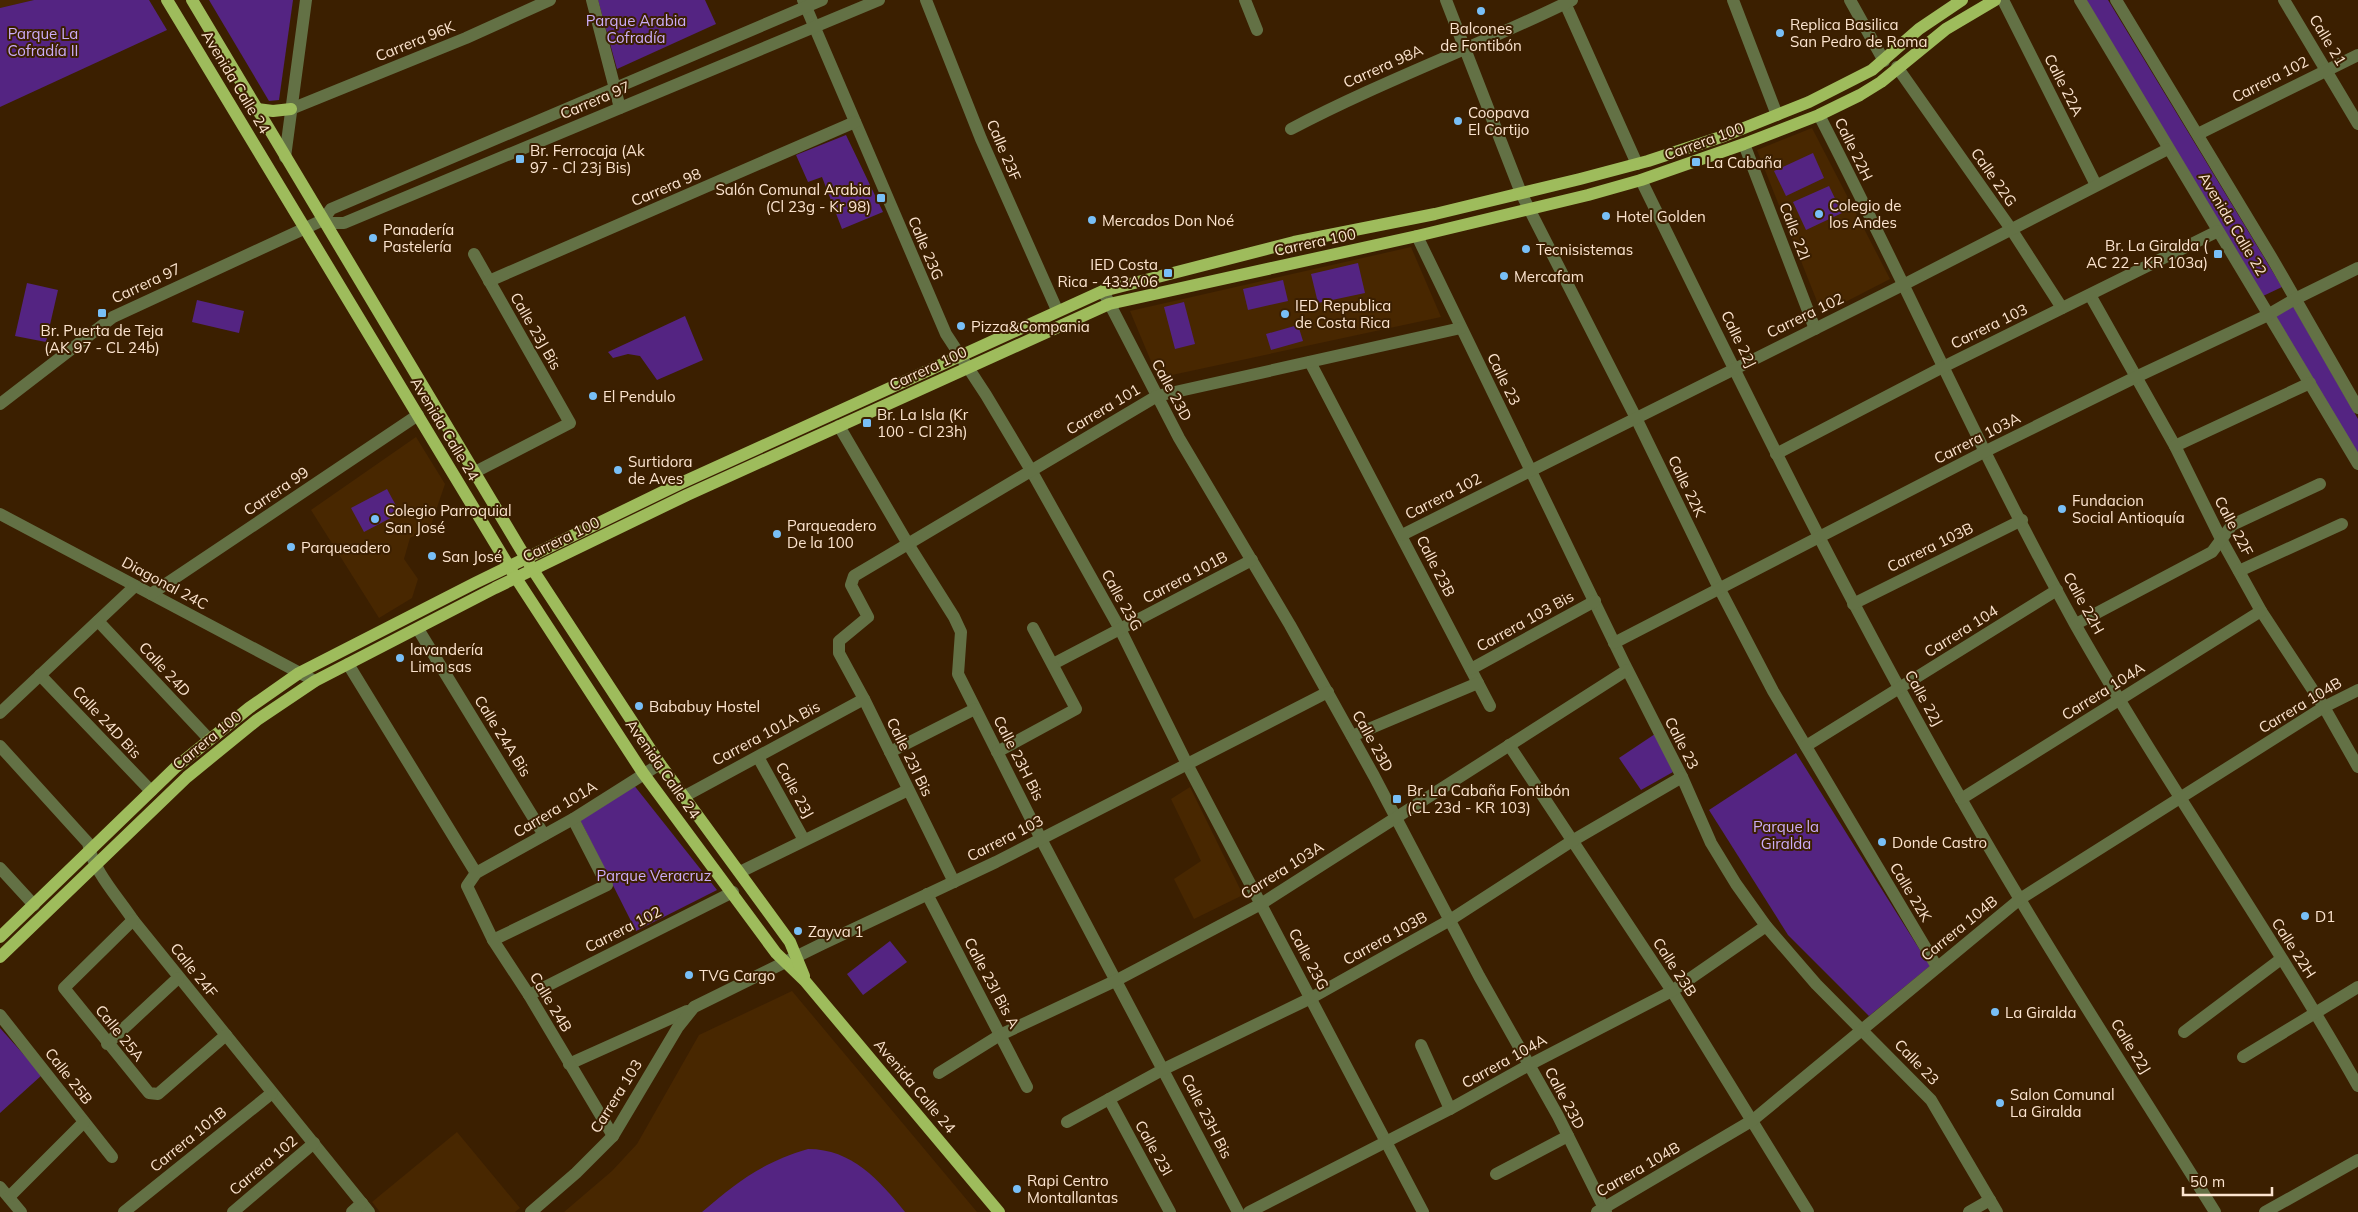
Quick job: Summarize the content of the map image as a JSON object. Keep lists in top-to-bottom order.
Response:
{
  "streets": {
    "main road": ["Avenida Calle 24", "Carrera 100"],
    "street": [
      "Calle 21",
      "Carrera 96K",
      "Carrera 98A",
      "Carrera 102",
      "Calle 22A",
      "Carrera 97",
      "Calle 22H",
      "Calle 23F",
      "Calle 22G",
      "Carrera 98",
      "Avenida Calle 22",
      "Calle 22I",
      "Calle 23G",
      "Carrera 103",
      "Calle 23J Bis",
      "Calle 22J",
      "Calle 23",
      "Calle 23D",
      "Carrera 101",
      "Carrera 103A",
      "Calle 22K",
      "Carrera 99",
      "Calle 22F",
      "Carrera 103B",
      "Calle 23B",
      "Carrera 101B",
      "Diagonal 24C",
      "Carrera 103 Bis",
      "Carrera 104",
      "Calle 24D",
      "Carrera 104A",
      "Carrera 104B",
      "Calle 24D Bis",
      "Carrera 101A Bis",
      "Calle 24A Bis",
      "Calle 23I Bis",
      "Calle 23H Bis",
      "Calle 23J",
      "Carrera 101A",
      "Calle 24F",
      "Calle 23I Bis A",
      "Calle 24B",
      "Calle 25A",
      "Calle 25B",
      "Calle 23I"
    ]
  },
  "crossings": [
    ["Calle 21", "Carrera 102"],
    ["Carrera 98A", "Calle 22K"],
    ["Carrera 102", "Avenida Calle 24"],
    ["Carrera 102", "Calle 22A"],
    ["Carrera 102", "Calle 22H"],
    ["Carrera 102", "Calle 22G"],
    ["Carrera 102", "Avenida Calle 22"],
    ["Carrera 102", "Calle 22I"],
    ["Carrera 102", "Calle 22J"],
    ["Carrera 102", "Calle 23"],
    ["Carrera 102", "Calle 22K"],
    ["Carrera 102", "Calle 23B"],
    ["Carrera 102", "Calle 24F"],
    ["Carrera 102", "Calle 24B"],
    ["Avenida Calle 24", "Carrera 97"],
    ["Avenida Calle 24", "Carrera 100"],
    ["Avenida Calle 24", "Carrera 103"],
    ["Avenida Calle 24", "Calle 23J Bis"],
    ["Avenida Calle 24", "Carrera 99"],
    ["Avenida Calle 24", "Carrera 101A Bis"],
    ["Avenida Calle 24", "Carrera 101A"],
    ["Carrera 97", "Calle 23G"],
    ["Carrera 100", "Calle 22H"],
    ["Carrera 100", "Calle 23F"],
    ["Carrera 100", "Calle 22G"],
    ["Carrera 100", "Calle 22I"],
    ["Carrera 100", "Calle 23G"],
    ["Carrera 100", "Calle 22J"],
    ["Carrera 100", "Calle 23"],
    ["Carrera 100", "Calle 23D"],
    ["Carrera 100", "Calle 22K"],
    ["Carrera 100", "Diagonal 24C"],
    ["Carrera 100", "Calle 24D"],
    ["Carrera 100", "Calle 24D Bis"],
    ["Carrera 100", "Calle 24A Bis"],
    ["Carrera 100", "Calle 23H Bis"],
    ["Carrera 100", "Calle 24F"],
    ["Calle 22H", "Carrera 103"],
    ["Calle 22H", "Carrera 103A"],
    ["Calle 22H", "Carrera 103B"],
    ["Calle 22H", "Carrera 104"],
    ["Calle 22H", "Carrera 104A"],
    ["Calle 22H", "Carrera 104B"],
    ["Calle 22G", "Carrera 103"],
    ["Carrera 98", "Calle 23G"],
    ["Carrera 98", "Calle 23J Bis"],
    ["Avenida Calle 22", "Carrera 103"],
    ["Avenida Calle 22", "Carrera 103A"],
    ["Calle 23G", "Carrera 103"],
    ["Calle 23G", "Carrera 101"],
    ["Calle 23G", "Carrera 103A"],
    ["Calle 23G", "Carrera 103B"],
    ["Calle 23G", "Carrera 101B"],
    ["Calle 23G", "Carrera 104A"],
    ["Carrera 103", "Calle 22J"],
    ["Carrera 103", "Calle 23D"],
    ["Carrera 103", "Calle 22F"],
    ["Carrera 103", "Calle 23I Bis"],
    ["Carrera 103", "Calle 23H Bis"],
    ["Carrera 103", "Calle 23I Bis A"],
    ["Carrera 103", "Calle 24B"],
    ["Calle 22J", "Carrera 103A"],
    ["Calle 22J", "Carrera 103B"],
    ["Calle 22J", "Carrera 104"],
    ["Calle 22J", "Carrera 104A"],
    ["Calle 22J", "Carrera 104B"],
    ["Calle 23", "Carrera 101"],
    ["Calle 23", "Carrera 103A"],
    ["Calle 23", "Carrera 103B"],
    ["Calle 23", "Carrera 103 Bis"],
    ["Calle 23", "Carrera 104A"],
    ["Calle 23", "Carrera 104B"],
    ["Calle 23D", "Carrera 101"],
    ["Calle 23D", "Carrera 103A"],
    ["Calle 23D", "Carrera 103B"],
    ["Calle 23D", "Carrera 101B"],
    ["Calle 23D", "Carrera 104A"],
    ["Calle 23D", "Carrera 104B"],
    ["Carrera 101", "Calle 23B"],
    ["Carrera 101", "Calle 23I Bis"],
    ["Carrera 101", "Calle 23H Bis"],
    ["Carrera 103A", "Calle 22K"],
    ["Carrera 103A", "Calle 22F"],
    ["Carrera 103A", "Calle 23B"],
    ["Carrera 103A", "Calle 23H Bis"],
    ["Carrera 103A", "Calle 23I Bis A"],
    ["Calle 22K", "Carrera 104"],
    ["Calle 22K", "Carrera 104B"],
    ["Carrera 99", "Diagonal 24C"],
    ["Calle 22F", "Carrera 104A"],
    ["Calle 22F", "Carrera 104B"],
    ["Carrera 103B", "Calle 23B"],
    ["Carrera 103B", "Calle 23H Bis"],
    ["Carrera 103B", "Calle 23I"],
    ["Calle 23B", "Carrera 103 Bis"],
    ["Calle 23B", "Carrera 104A"],
    ["Calle 23B", "Carrera 104B"],
    ["Carrera 101B", "Calle 24F"],
    ["Carrera 101A Bis", "Calle 23I Bis"],
    ["Carrera 101A Bis", "Calle 23J"],
    ["Calle 24A Bis", "Carrera 101A"],
    ["Carrera 101A", "Calle 24B"],
    ["Calle 24F", "Calle 25A"]
  ],
  "parks": [
    "Parque Arabia Cofradía",
    "Parque La Cofradía II",
    "Parque la Giralda",
    "Parque Veracruz"
  ],
  "places": {
    "other": [
      "Balcones de Fontibón",
      "Replica Basilica San Pedro de Roma",
      "Coopava El Cortijo",
      "Colegio de los Andes",
      "Hotel Golden",
      "Mercados Don Noé",
      "Panadería Pastelería",
      "Tecnisistemas",
      "Mercafam",
      "IED Republica de Costa Rica",
      "Pizza&Compania",
      "El Pendulo",
      "Surtidora de Aves",
      "Fundacion Social Antioquía",
      "Colegio Parroquial San José",
      "Parqueadero De la 100",
      "Parqueadero",
      "San José",
      "lavandería Lima sas",
      "Bababuy Hostel",
      "Donde Castro",
      "D1",
      "Zayva 1",
      "TVG Cargo",
      "La Giralda",
      "Salon Comunal La Giralda",
      "Rapi Centro Montallantas"
    ],
    "transit": [
      "Br. Ferrocaja (Ak 97 - Cl 23j Bis)",
      "La Cabaña",
      "Salón Comunal Arabia (Cl 23g - Kr 98)",
      "Br. La Giralda ( AC 22 - KR 103a)",
      "IED Costa Rica - 433A06",
      "Br. Puerta de Teja (AK 97 - CL 24b)",
      "Br. La Isla (Kr 100 - Cl 23h)",
      "Br. La Cabaña Fontibón (CL 23d - KR 103)"
    ]
  },
  "scale_bar": "50 m"
}
